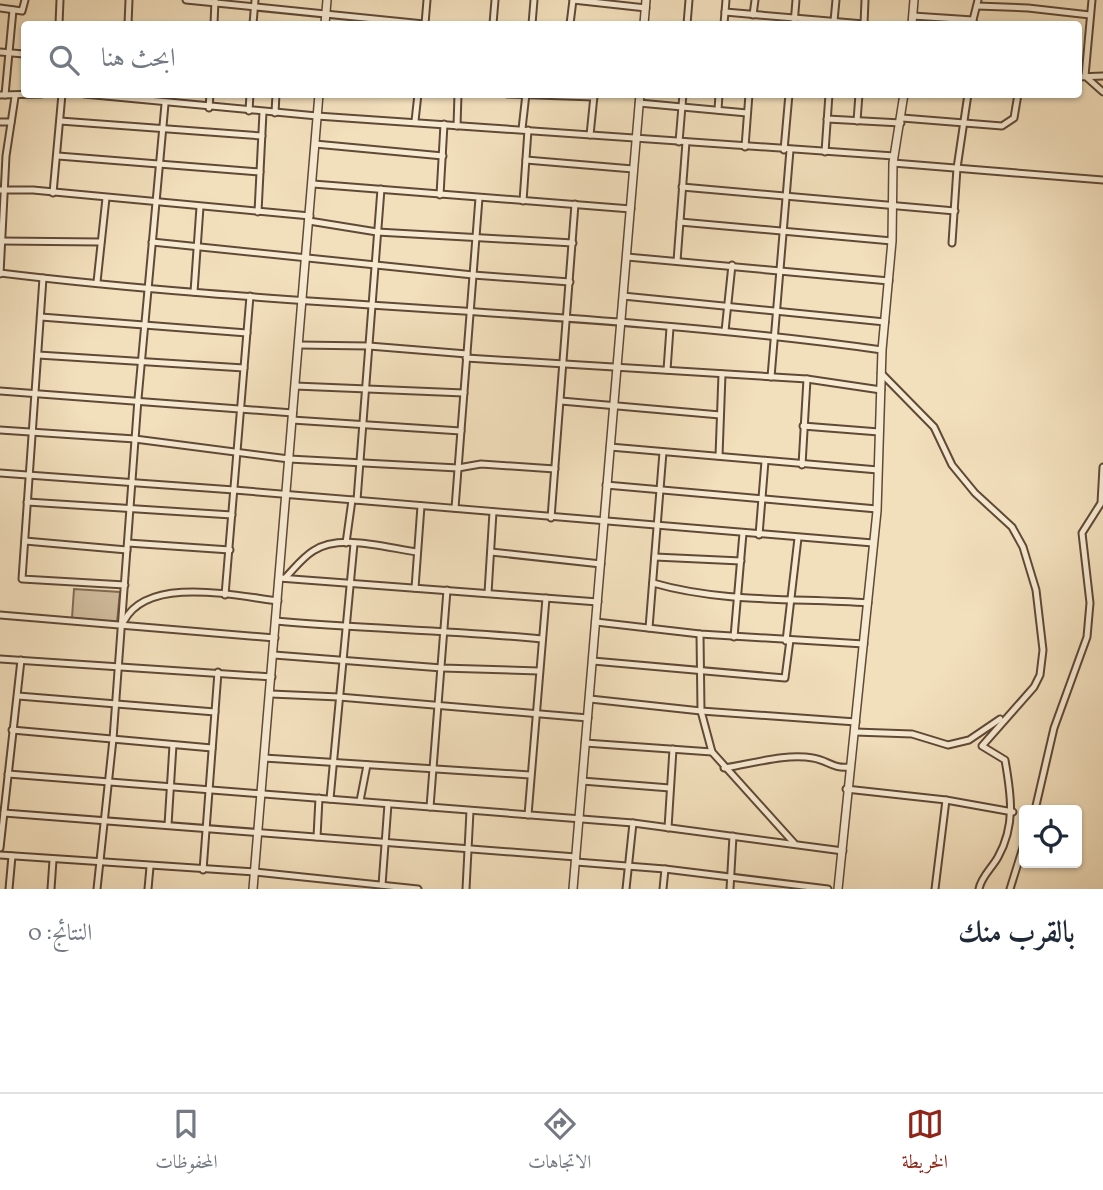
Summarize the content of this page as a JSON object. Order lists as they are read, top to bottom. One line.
{"page":{"search":"ابحث هنا","heading":["بالقرب منك","النتائج: 0"],"nav":["الخريطة","الاتجاهات","المحفوظات"]}}
